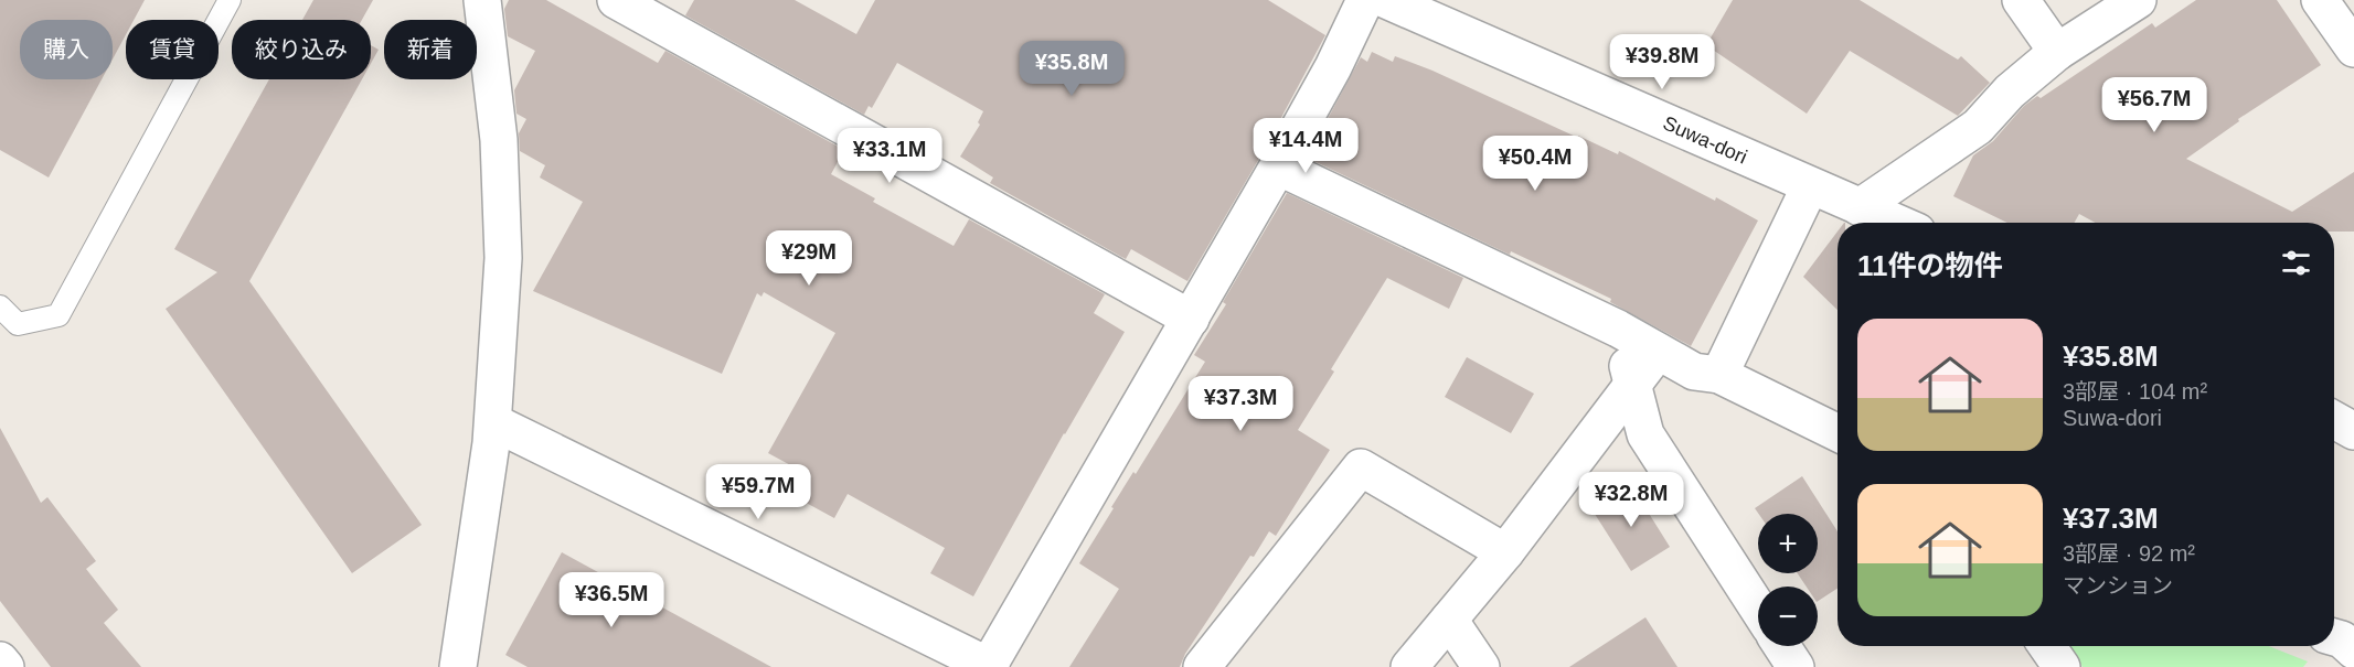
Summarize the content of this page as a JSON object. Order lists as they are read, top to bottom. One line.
{"streets":{"street":["Suwa-dori"]},"page":{"chip":["購入","賃貸","絞り込み","新着"],"price":["¥39.8M","¥35.8M","¥56.7M","¥14.4M","¥33.1M","¥50.4M","¥29M","¥37.3M","¥59.7M","¥32.8M","¥36.5M"],"heading":"11件の物件","list":[{"name":"¥35.8M","note":"3部屋 · 104 m² · Suwa-dori"},{"name":"¥37.3M","note":"3部屋 · 92 m² · マンション"}],"map_buttons":["+","−"]}}
